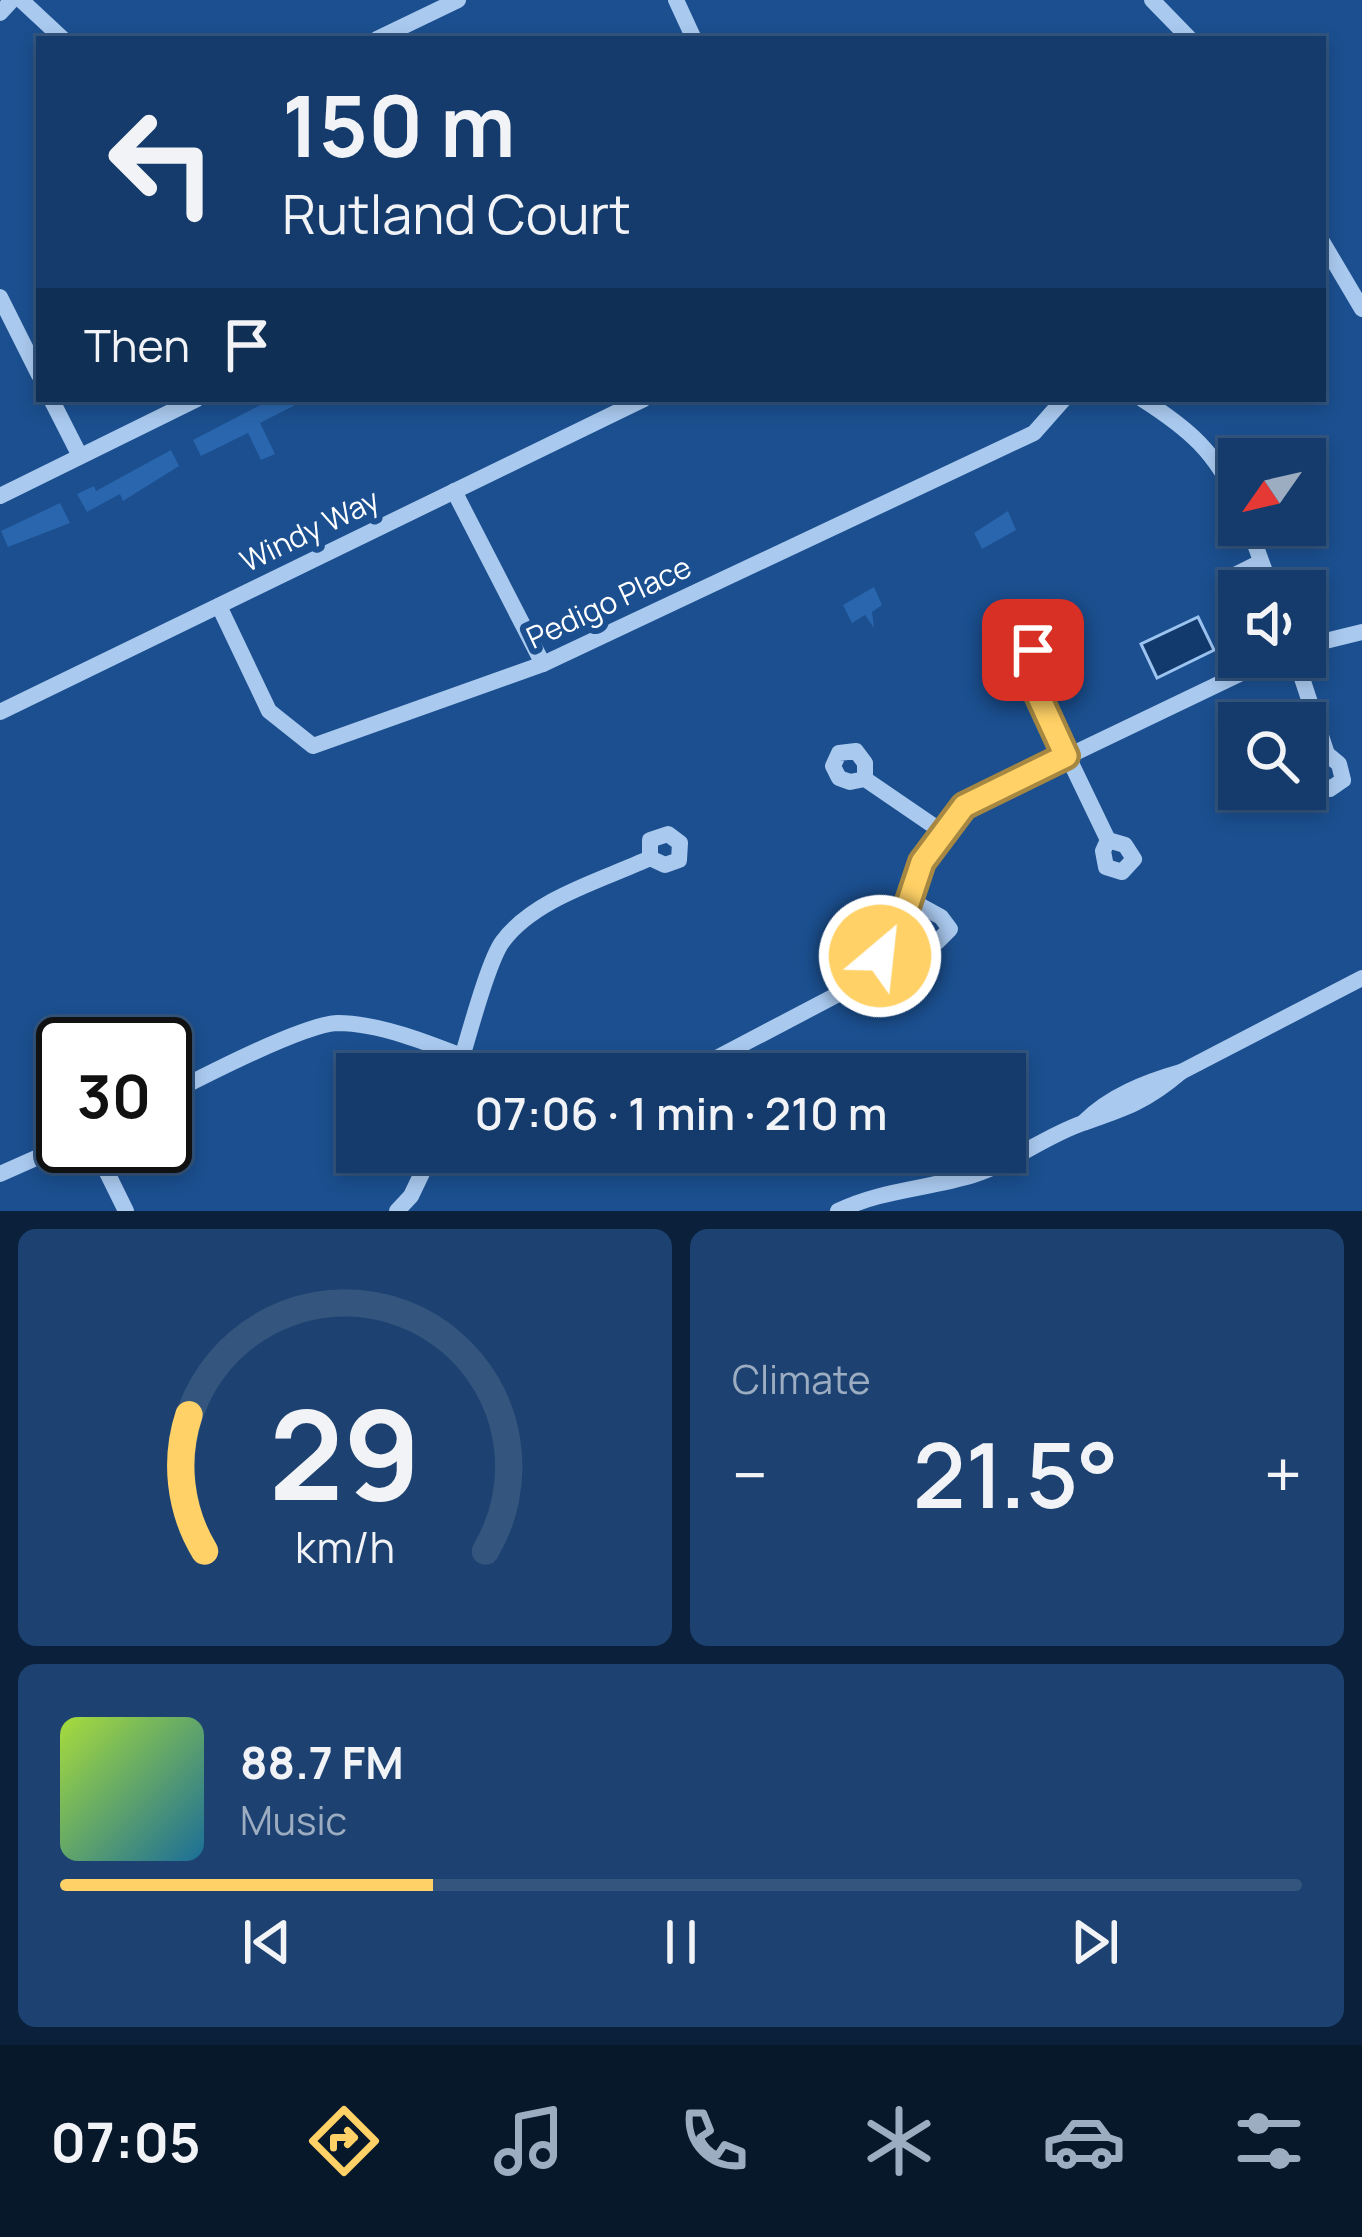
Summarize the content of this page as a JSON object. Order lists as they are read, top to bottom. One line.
{"streets":{"street":["Windy Way","Pedigo Place"]},"crossings":[["Windy Way","Pedigo Place"]],"north":"bottom left","page":{"turn":["150 m","Rutland Court"],"then":"Then","limit":"30","trip":"07:06 · 1 min · 210 m","tile":"Climate","heat":["−","21.5°","+"],"song":["88.7 FM","Music"],"tabs":"07:05","gauge":["29","km/h"]}}
